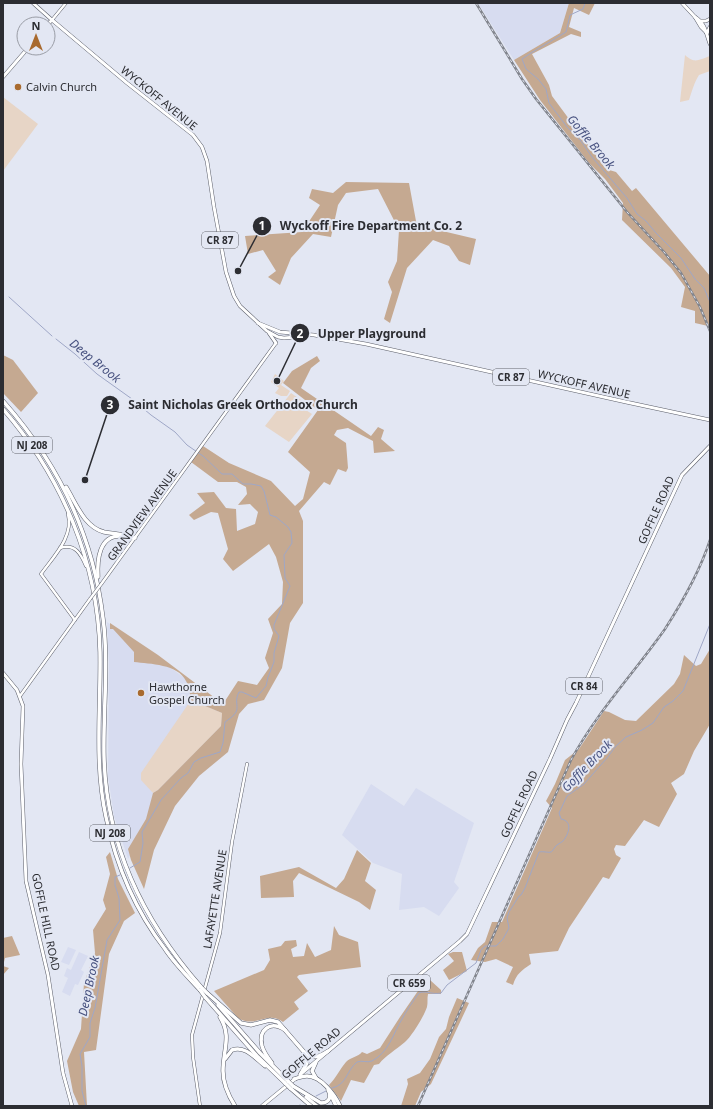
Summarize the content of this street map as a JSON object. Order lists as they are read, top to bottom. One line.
{"streets":{"highway":["NJ 208"],"main road":["WYCKOFF AVENUE","CR 87","GOFFLE ROAD","CR 84","GOFFLE HILL ROAD","CR 659"],"street":["GRANDVIEW AVENUE","LAFAYETTE AVENUE"]},"crossings":[["GRANDVIEW AVENUE","GOFFLE HILL ROAD"]],"water":["Goffle Brook","Deep Brook"],"places":["Calvin Church","Wyckoff Fire Department Co. 2","Upper Playground","Saint Nicholas Greek Orthodox Church","Hawthorne Gospel Church"],"north":"top"}
